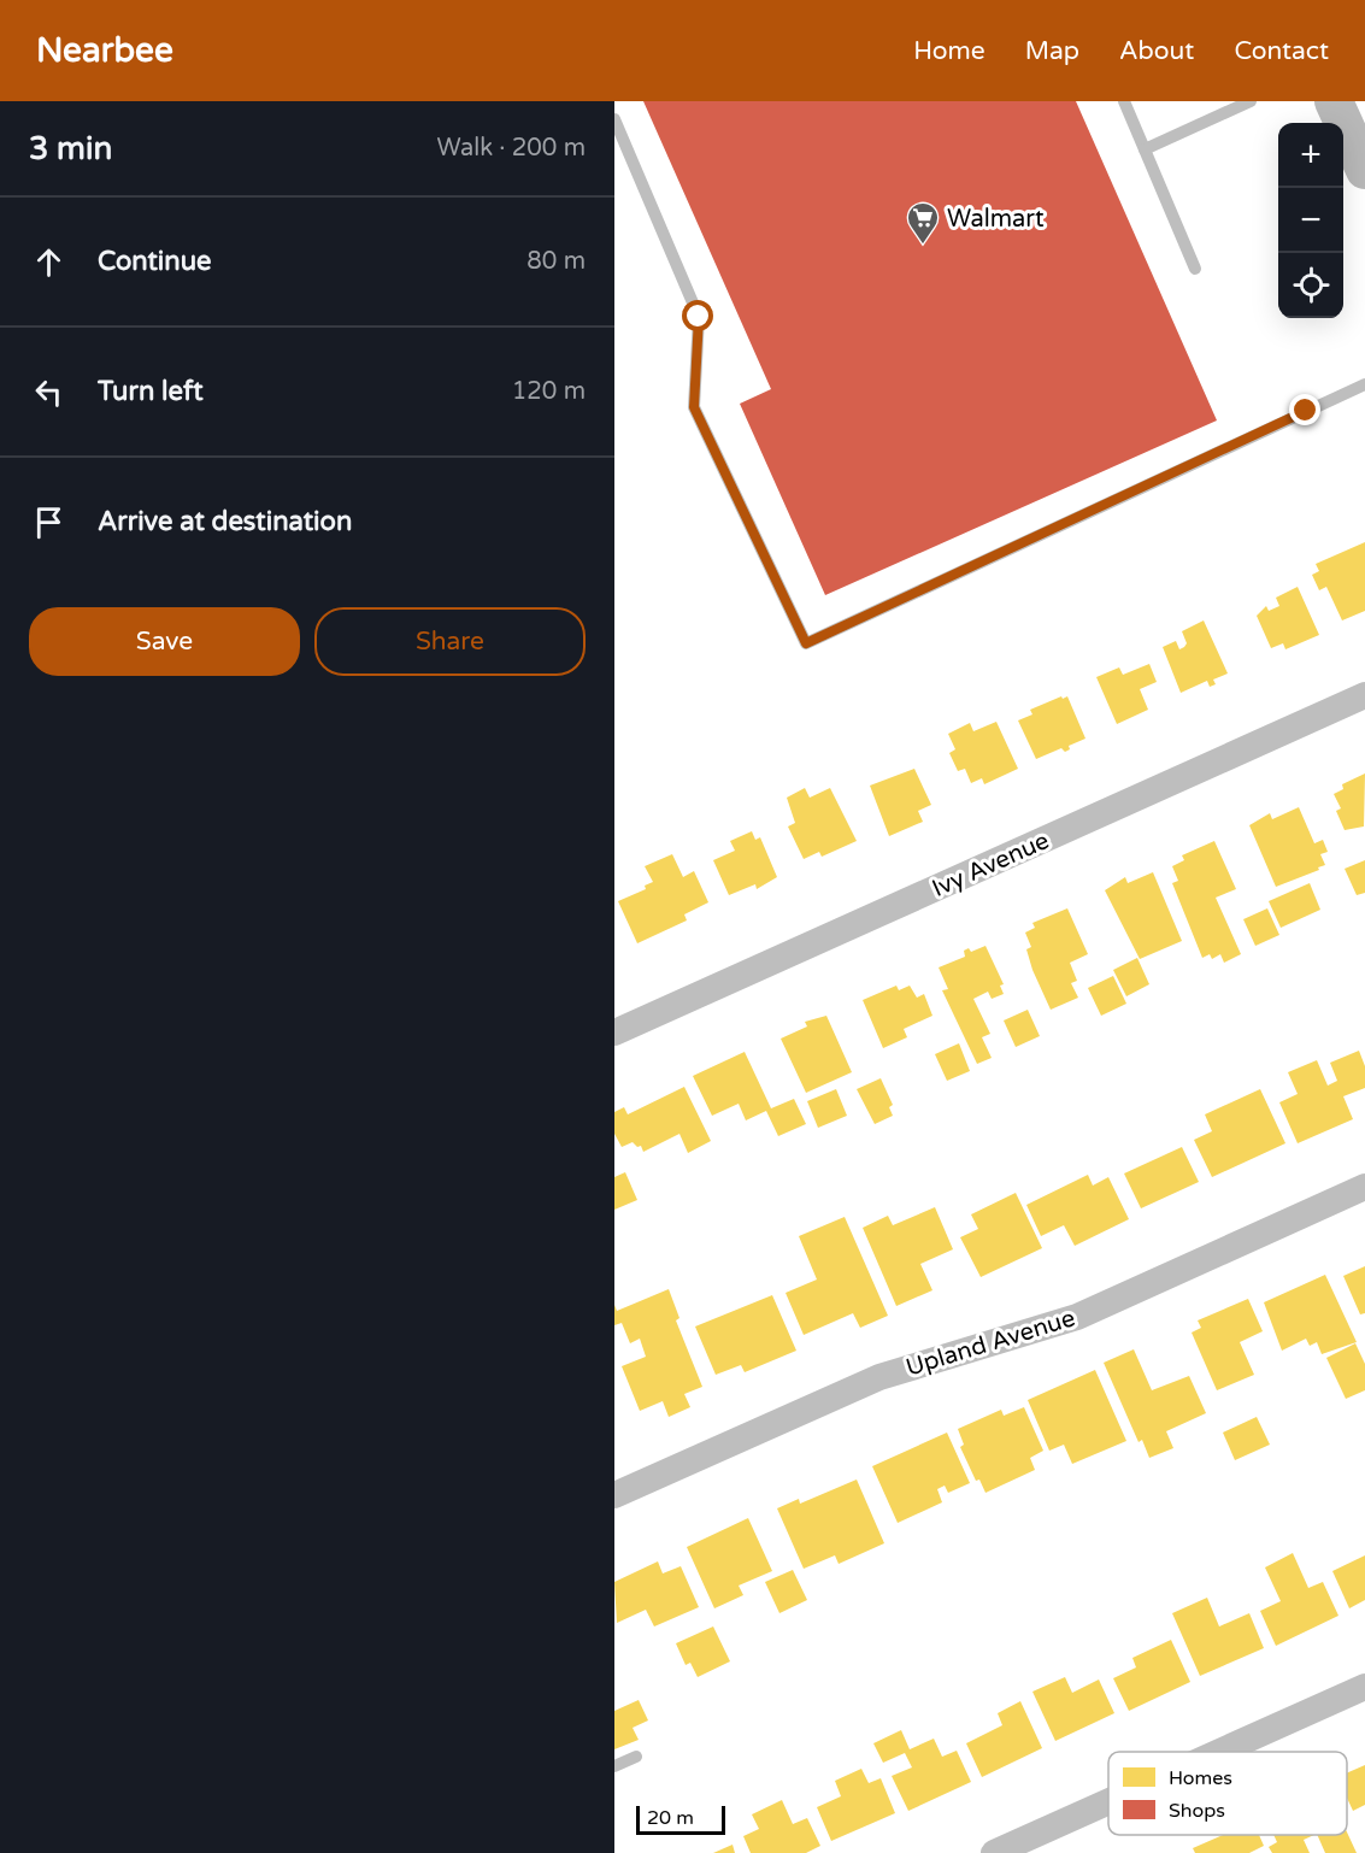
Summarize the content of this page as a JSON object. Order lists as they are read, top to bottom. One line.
{"streets":{"street":["Ivy Avenue","Upland Avenue"]},"places":{"supermarket":["Walmart"]},"legend":["Homes","Shops"],"scale_bar":"20 m","page":{"header":"Nearbee","nav":["Home","Map","About","Contact"],"heading":["3 min","Walk · 200 m"],"map_buttons":["+","−"],"list":[["Continue","80 m"],["Turn left","120 m"],"Arrive at destination"],"buttons":["Save","Share"],"scale":"20 m"}}
